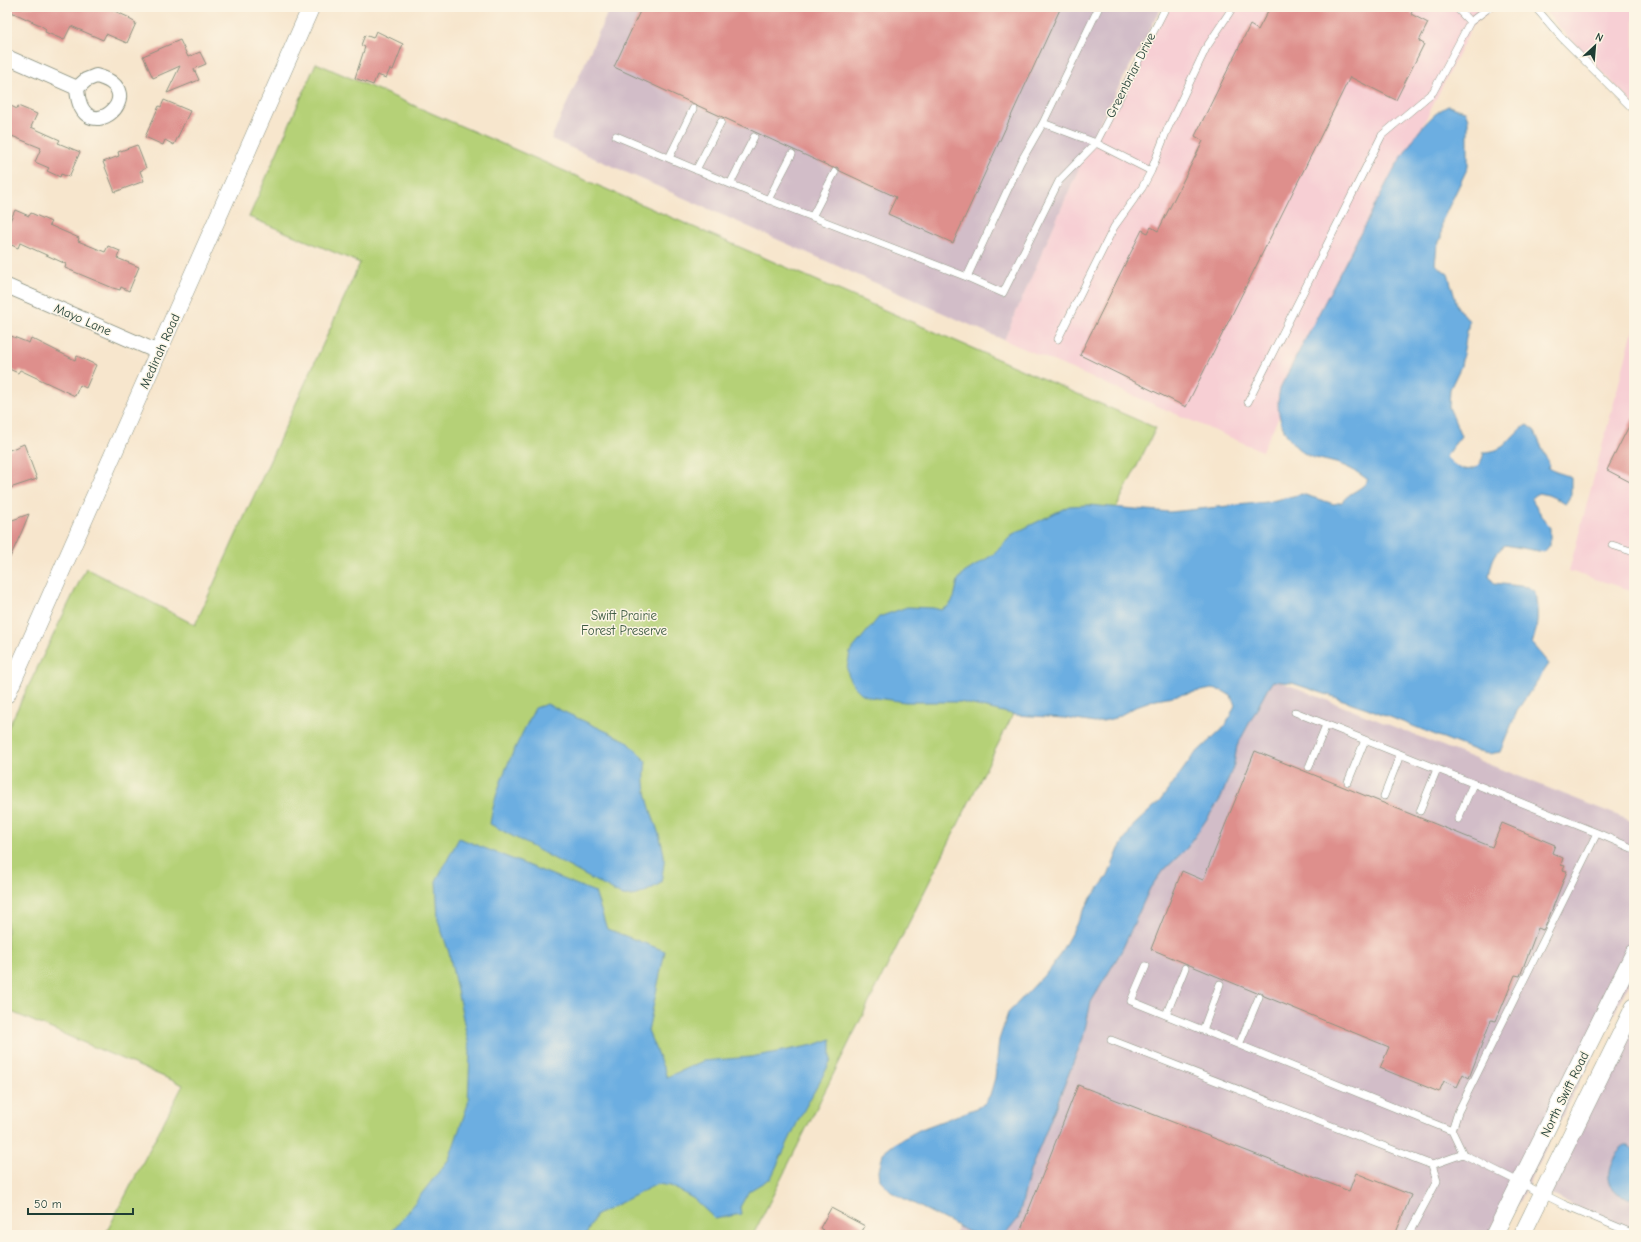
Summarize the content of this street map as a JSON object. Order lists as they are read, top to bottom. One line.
{"streets":{"street":["Mayo Lane","Medinah Road","North Swift Road"],"lane":["Greenbriar Drive"]},"crossings":[["Mayo Lane","Medinah Road"]],"parks":["Swift Prairie Forest Preserve"],"scale_bar":"50 m","north":"top right"}
